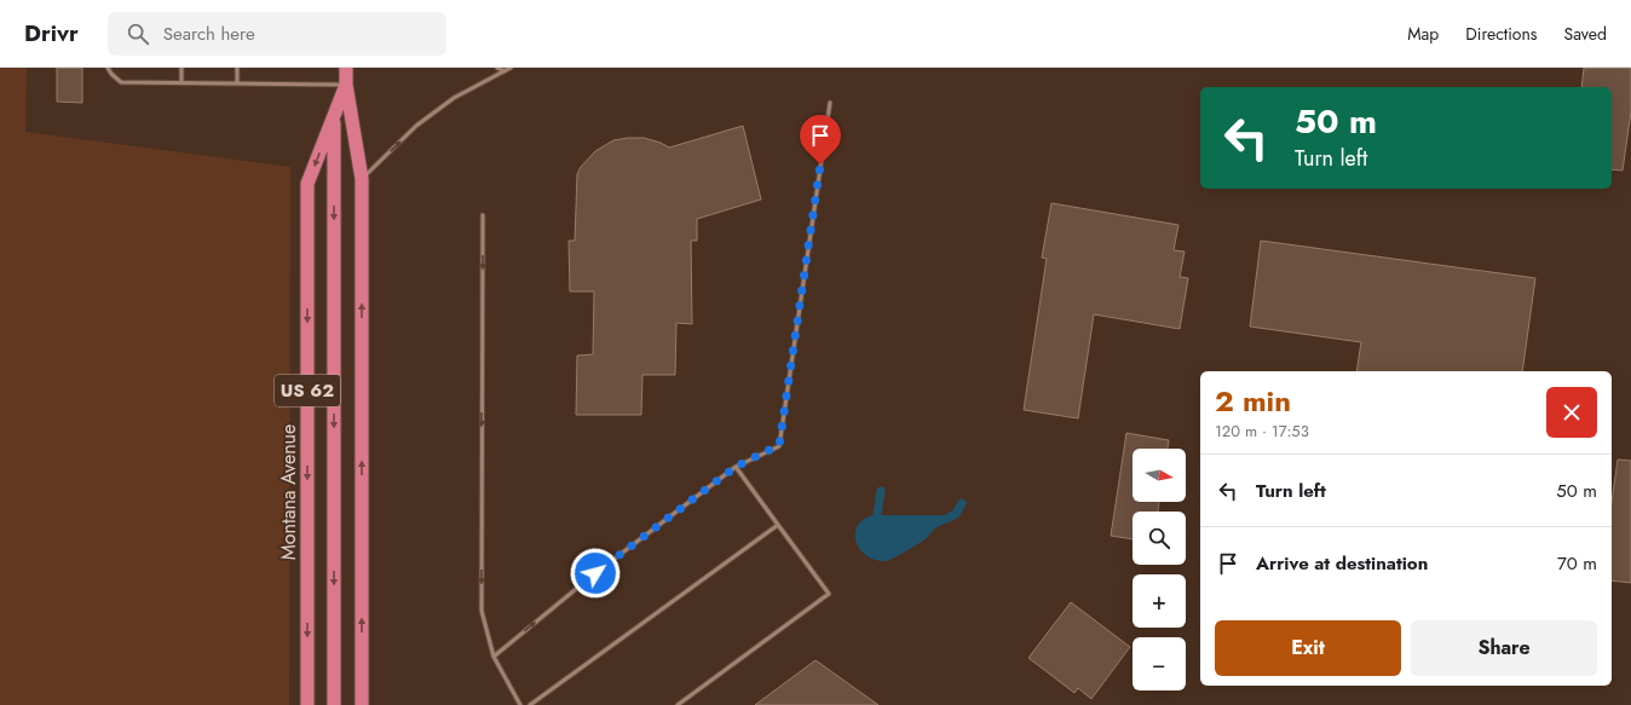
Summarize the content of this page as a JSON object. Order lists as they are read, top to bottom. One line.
{"streets":{"highway":["US 62","Montana Avenue"]},"north":"right","page":{"header":"Drivr","search":"Search here","nav":["Map","Directions","Saved"],"turn":["50 m","Turn left"],"heading":["2 min","120 m · 17:53"],"map_buttons":["+","−"],"list":[{"name":"Turn left","value":"50 m"},{"name":"Arrive at destination","value":"70 m"}],"buttons":["Exit","Share"]}}
